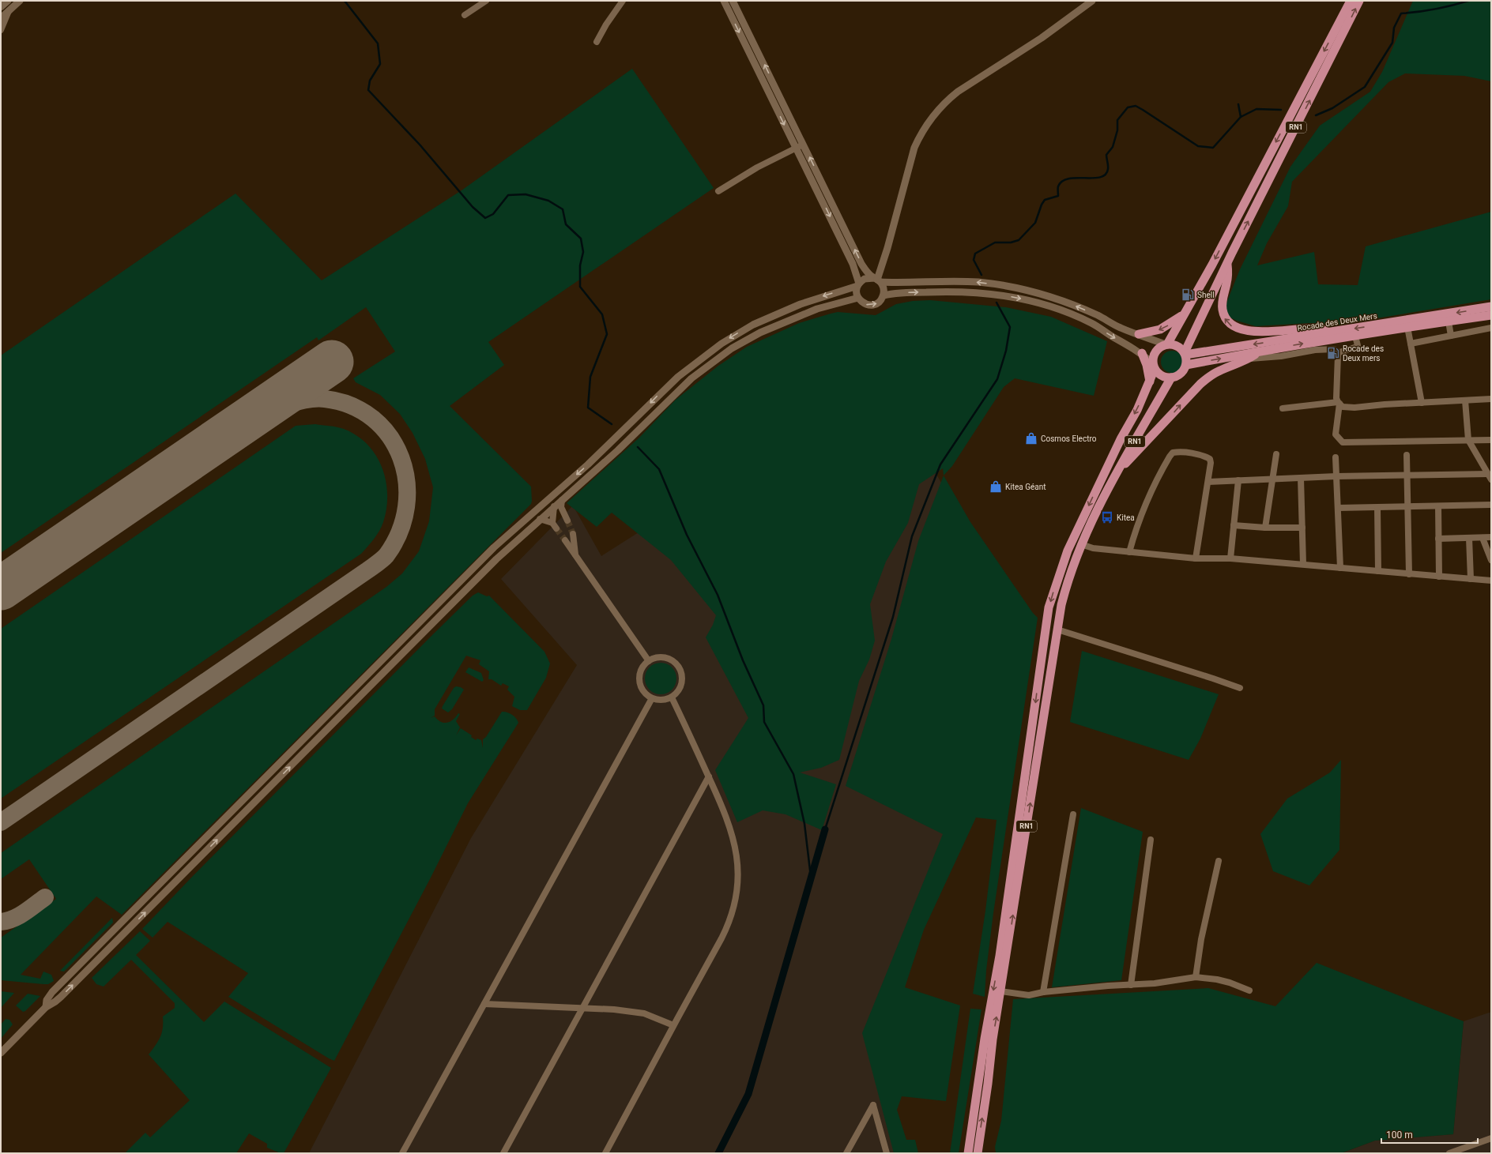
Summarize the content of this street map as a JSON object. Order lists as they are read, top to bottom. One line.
{"streets":{"highway":["RN1","Rocade des Deux Mers"]},"crossings":[["RN1","Rocade des Deux Mers"]],"places":{"fuel station":["Shell","Rocade des Deux mers"],"shop":["Cosmos Electro","Kitea Géant"],"bus stop":["Kitea"]},"scale_bar":"100 m"}
